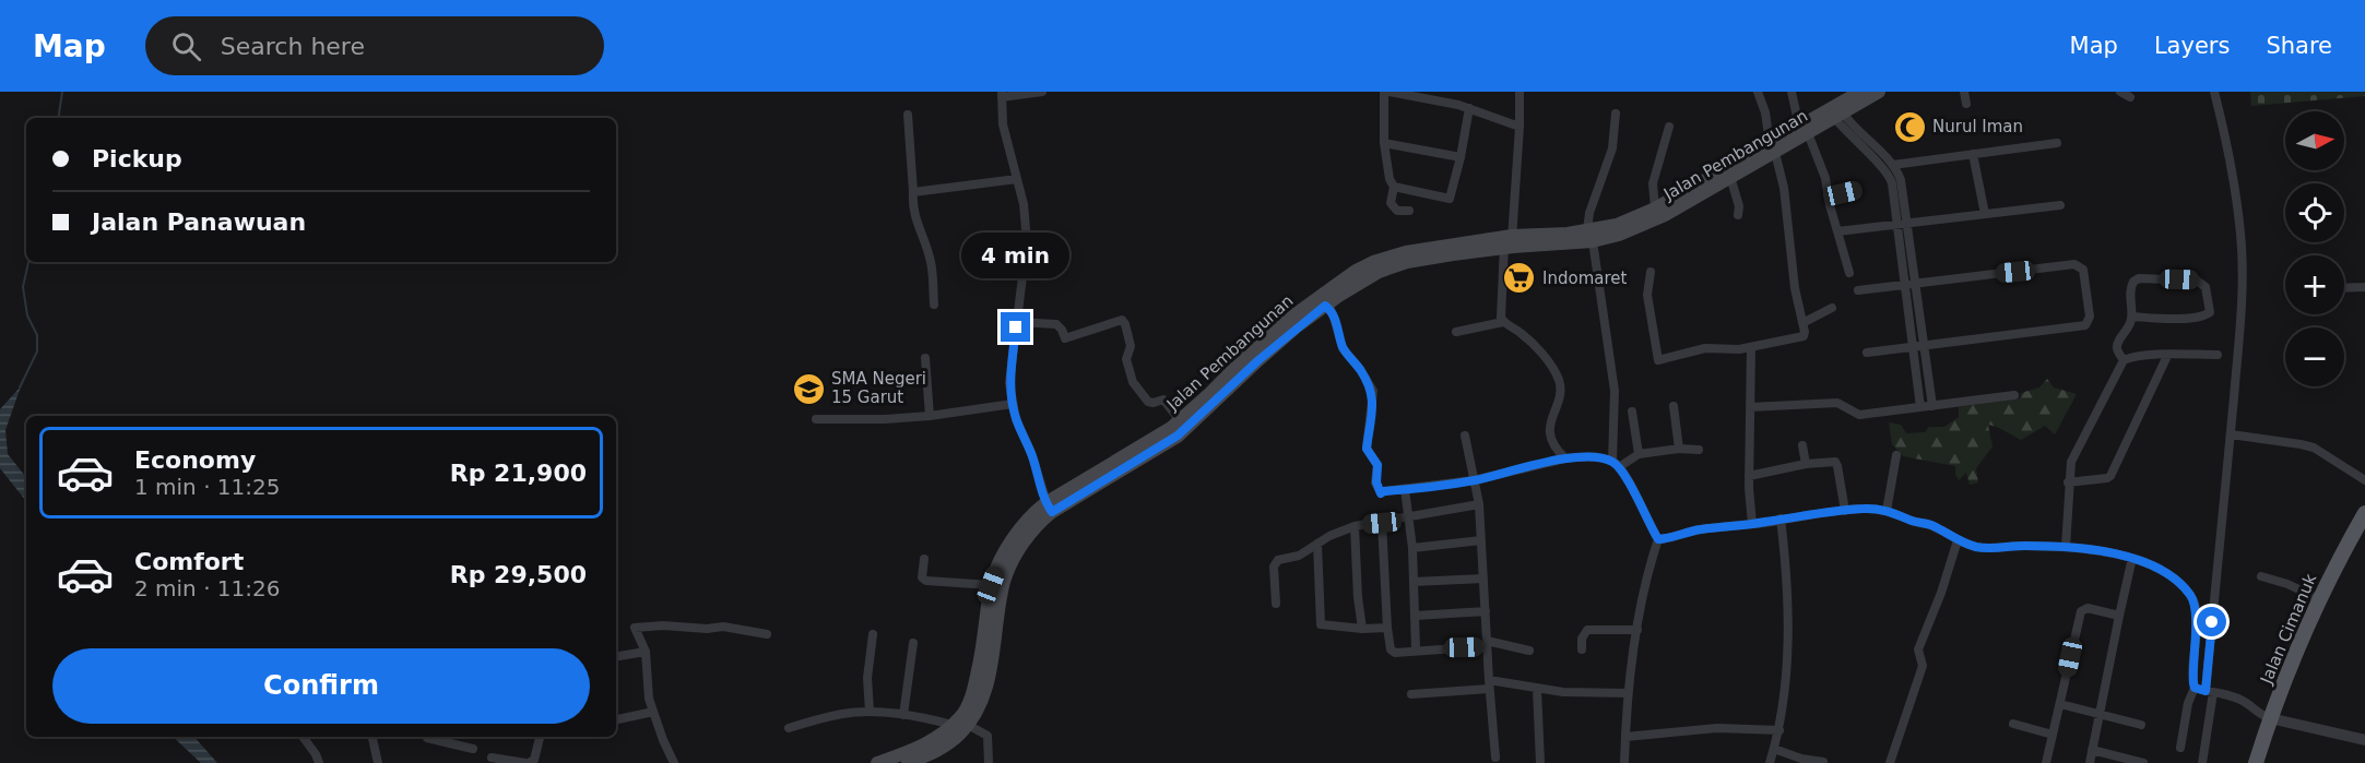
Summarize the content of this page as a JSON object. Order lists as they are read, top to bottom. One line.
{"streets":{"main road":["Jalan Pembangunan","Jalan Cimanuk"]},"places":{"mosque":["Nurul Iman"],"supermarket":["Indomaret"],"school or university":["SMA Negeri 15 Garut"]},"north":"right","page":{"header":"Map","search":"Search here","nav":["Map","Layers","Share"],"map_buttons":["+","−"],"banner":["Pickup","Jalan Panawuan"],"bubble":"4 min","list":[{"name":"Economy","note":"1 min · 11:25","value":"Rp 21,900"},{"name":"Comfort","note":"2 min · 11:26","value":"Rp 29,500"}],"buttons":"Confirm"}}
